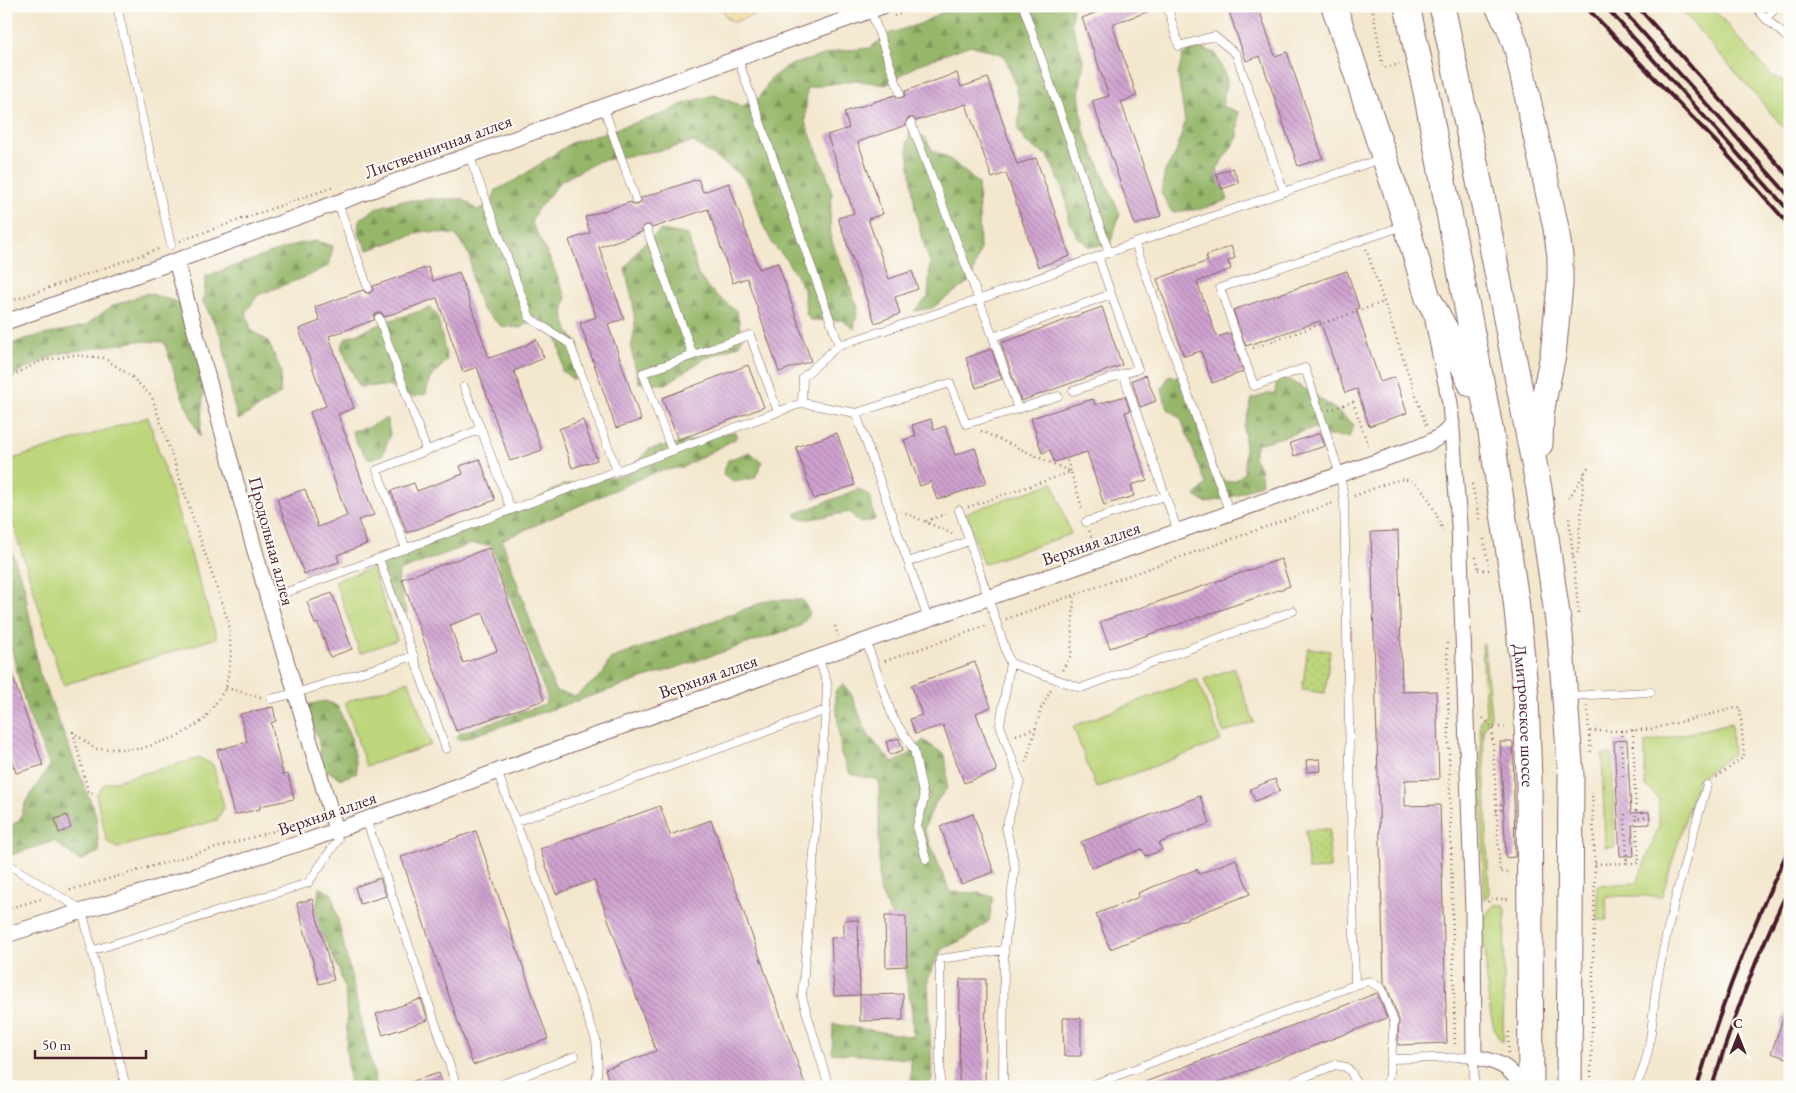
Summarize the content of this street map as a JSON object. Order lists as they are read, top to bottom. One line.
{"streets":{"main road":["Дмитровское шоссе"],"street":["Лиственничная аллея","Продольная аллея","Верхняя аллея"]},"crossings":[["Лиственничная аллея","Продольная аллея"],["Продольная аллея","Верхняя аллея"]],"scale_bar":"50 m","north":"top"}
